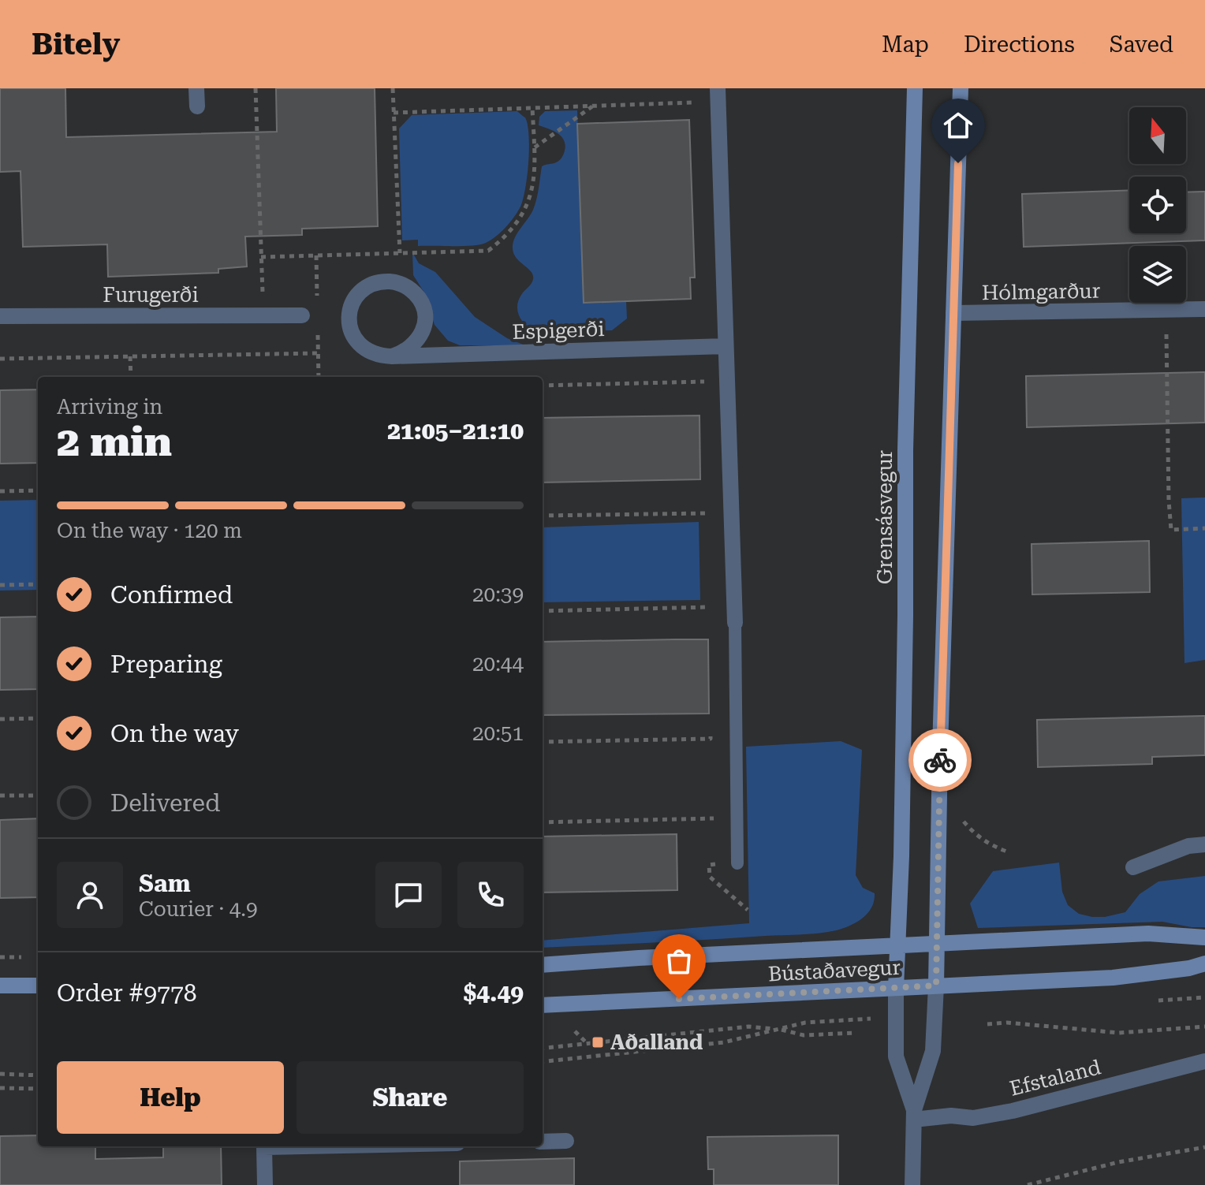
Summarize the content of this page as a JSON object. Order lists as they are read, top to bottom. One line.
{"streets":{"main road":["Grensásvegur","Bústaðavegur"],"street":["Hólmgarður","Furugerði","Espigerði","Efstaland"]},"crossings":[["Grensásvegur","Bústaðavegur"]],"places":{"transit":["Aðalland"]},"north":"top","page":{"header":"Bitely","nav":["Map","Directions","Saved"],"heading":["2 min","Arriving in","21:05–21:10"],"panel":["Sam","Courier · 4.9","Order #9778","$4.49"],"bar":"On the way · 120 m","list":[["Confirmed","20:39"],["Preparing","20:44"],["On the way","20:51"],"Delivered"],"buttons":["Help","Share"]}}
